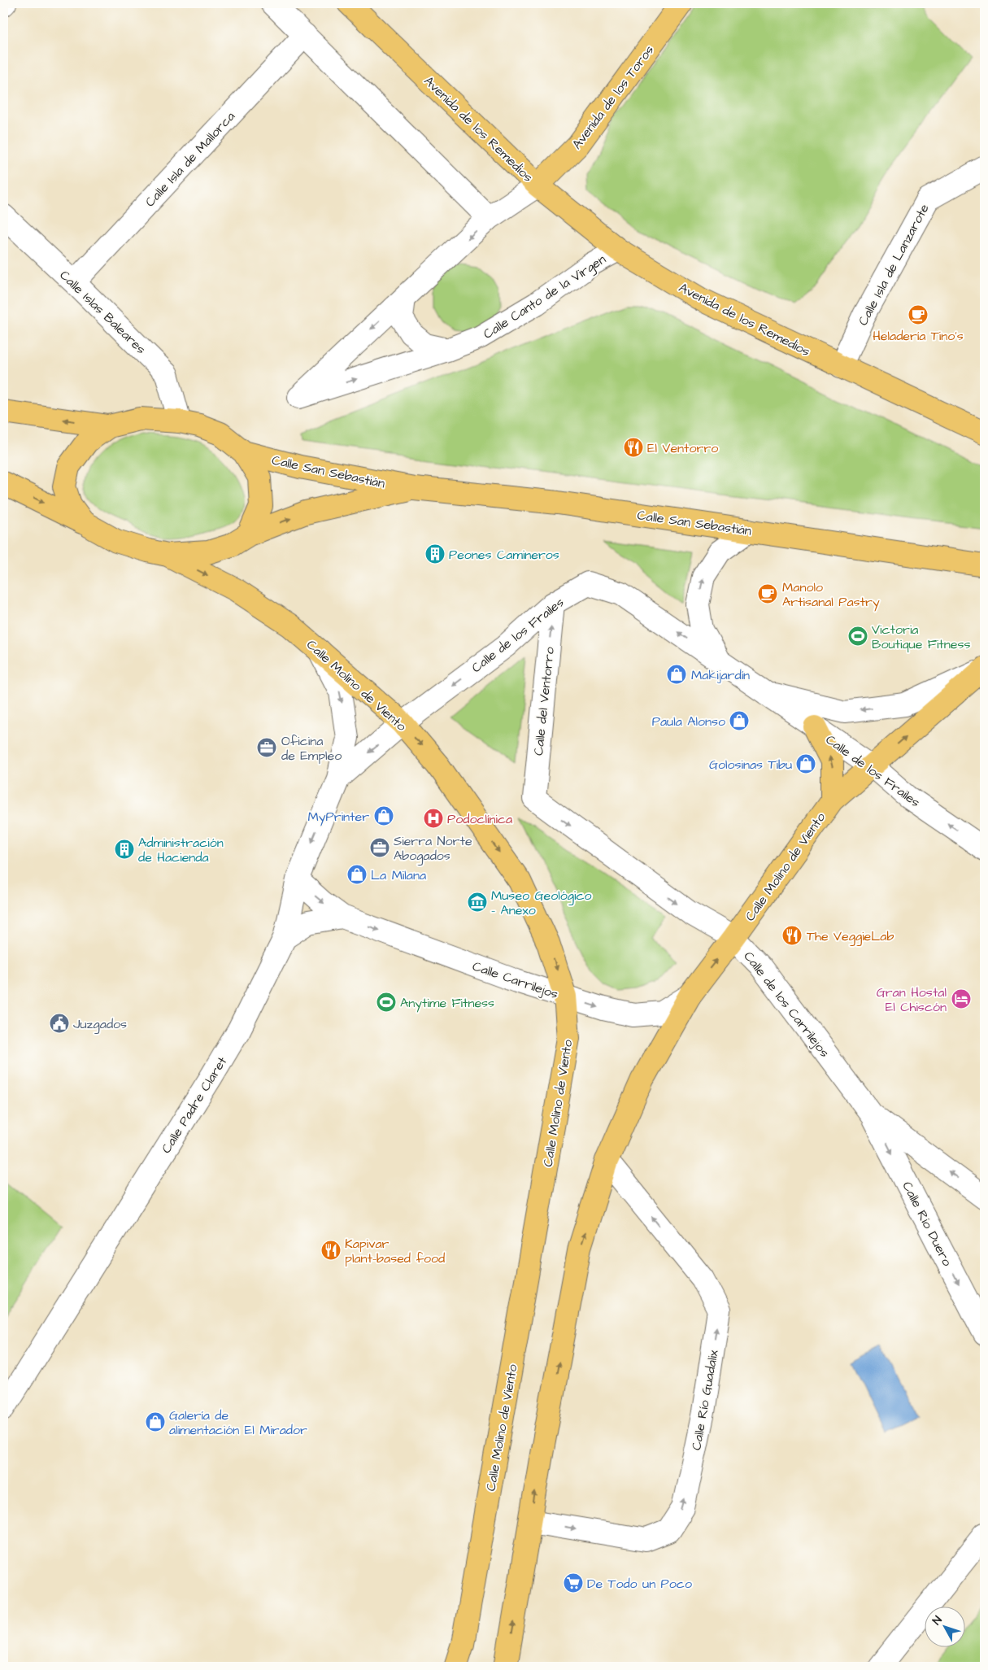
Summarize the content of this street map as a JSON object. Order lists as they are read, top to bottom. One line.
{"streets":{"main road":["Avenida de los Toros","Avenida de los Remedios","Calle San Sebastián","Calle Molino de Viento"],"street":["Calle Isla de Mallorca","Calle Isla de Lanzarote","Calle Canto de la Virgen","Calle Islas Baleares","Calle de los Frailes","Calle del Ventorro","Calle Carrilejos","Calle de los Carrilejos","Calle Padre Claret","Calle Río Duero","Calle Río Guadalix"]},"crossings":[["Avenida de los Toros","Avenida de los Remedios"],["Avenida de los Toros","Calle Canto de la Virgen"],["Avenida de los Remedios","Calle Isla de Lanzarote"],["Avenida de los Remedios","Calle Canto de la Virgen"],["Calle Isla de Mallorca","Calle Islas Baleares"],["Calle San Sebastián","Calle de los Frailes"],["Calle San Sebastián","Calle Molino de Viento"],["Calle de los Frailes","Calle Molino de Viento"],["Calle de los Frailes","Calle del Ventorro"],["Calle de los Frailes","Calle Padre Claret"],["Calle Molino de Viento","Calle Carrilejos"],["Calle Molino de Viento","Calle de los Carrilejos"],["Calle Molino de Viento","Calle Padre Claret"],["Calle Molino de Viento","Calle Río Guadalix"],["Calle del Ventorro","Calle de los Carrilejos"],["Calle Carrilejos","Calle Padre Claret"],["Calle de los Carrilejos","Calle Río Duero"]],"one_way":["Calle del Ventorro","Calle Carrilejos","Calle Río Duero"],"places":{"cafe":["Heladería Tino's","Manolo Artisanal Pastry"],"restaurant":["El Ventorro","The VeggieLab","Kapivar plant-based food"],"building":["Peones Camineros","Administración de Hacienda"],"sports":["Victoria Boutique Fitness","Anytime Fitness"],"shop":["Makijardín","Paula Alonso","Golosinas Tibu","MyPrinter","La Milana","Galería de alimentación El Mirador"],"office":["Oficina de Empleo","Sierra Norte Abogados"],"hospital":["Podoclínica"],"museum":["Museo Geológico - Anexo"],"hotel":["Gran Hostal El Chiscón"],"public building":["Juzgados"],"supermarket":["De Todo un Poco"]},"north":"top left"}
